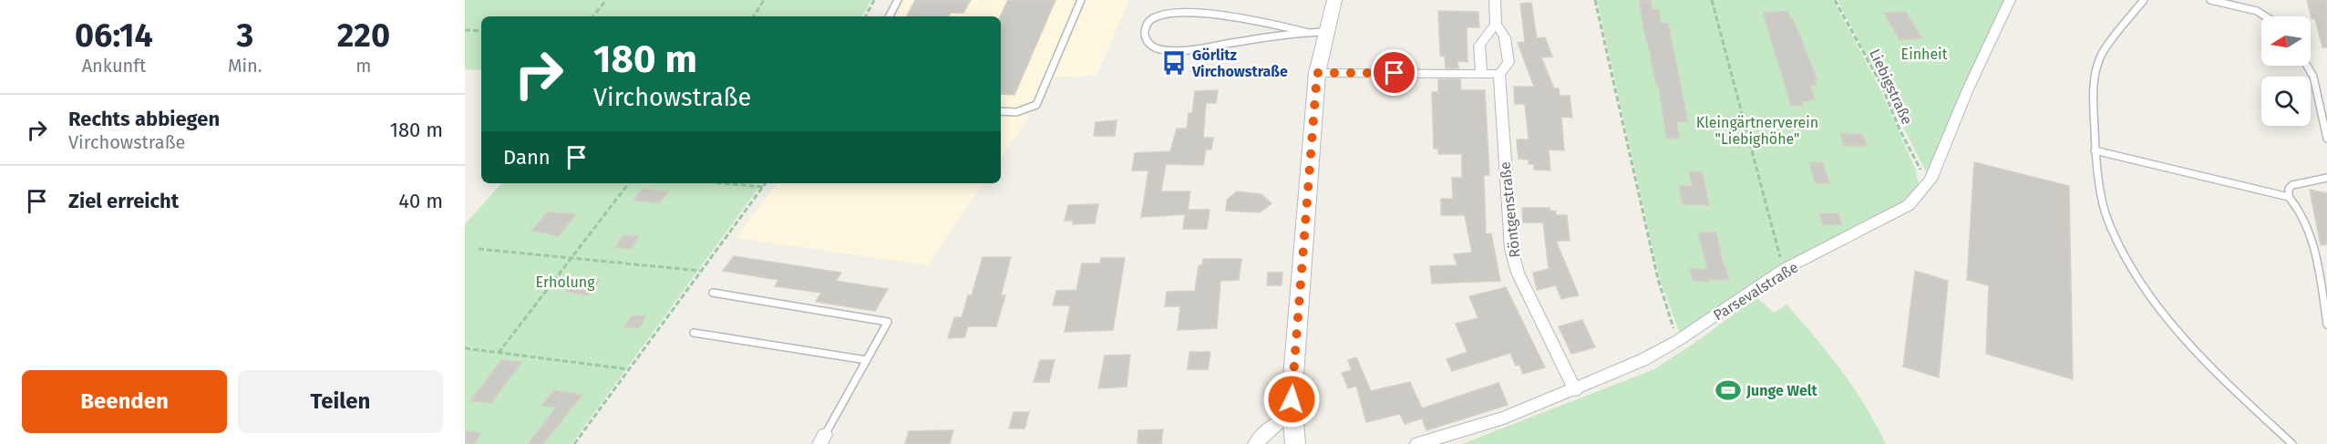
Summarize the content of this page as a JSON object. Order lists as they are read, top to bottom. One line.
{"streets":{"street":["Röntgenstraße","Parsevalstraße"],"path":["Liebigstraße"]},"crossings":[["Liebigstraße","Parsevalstraße"],["Röntgenstraße","Parsevalstraße"]],"parks":["Einheit","Kleingärtnerverein \"Liebighöhe\"","Erholung"],"places":{"bus stop":["Görlitz Virchowstraße"],"sports":["Junge Welt"]},"north":"left","page":{"eta":["06:14","Ankunft","3","Min.","220","m"],"turn":["180 m","Virchowstraße"],"list":[{"name":"Rechts abbiegen","note":"Virchowstraße","value":"180 m"},{"name":"Ziel erreicht","value":"40 m"}],"then":"Dann","buttons":["Beenden","Teilen"]}}
